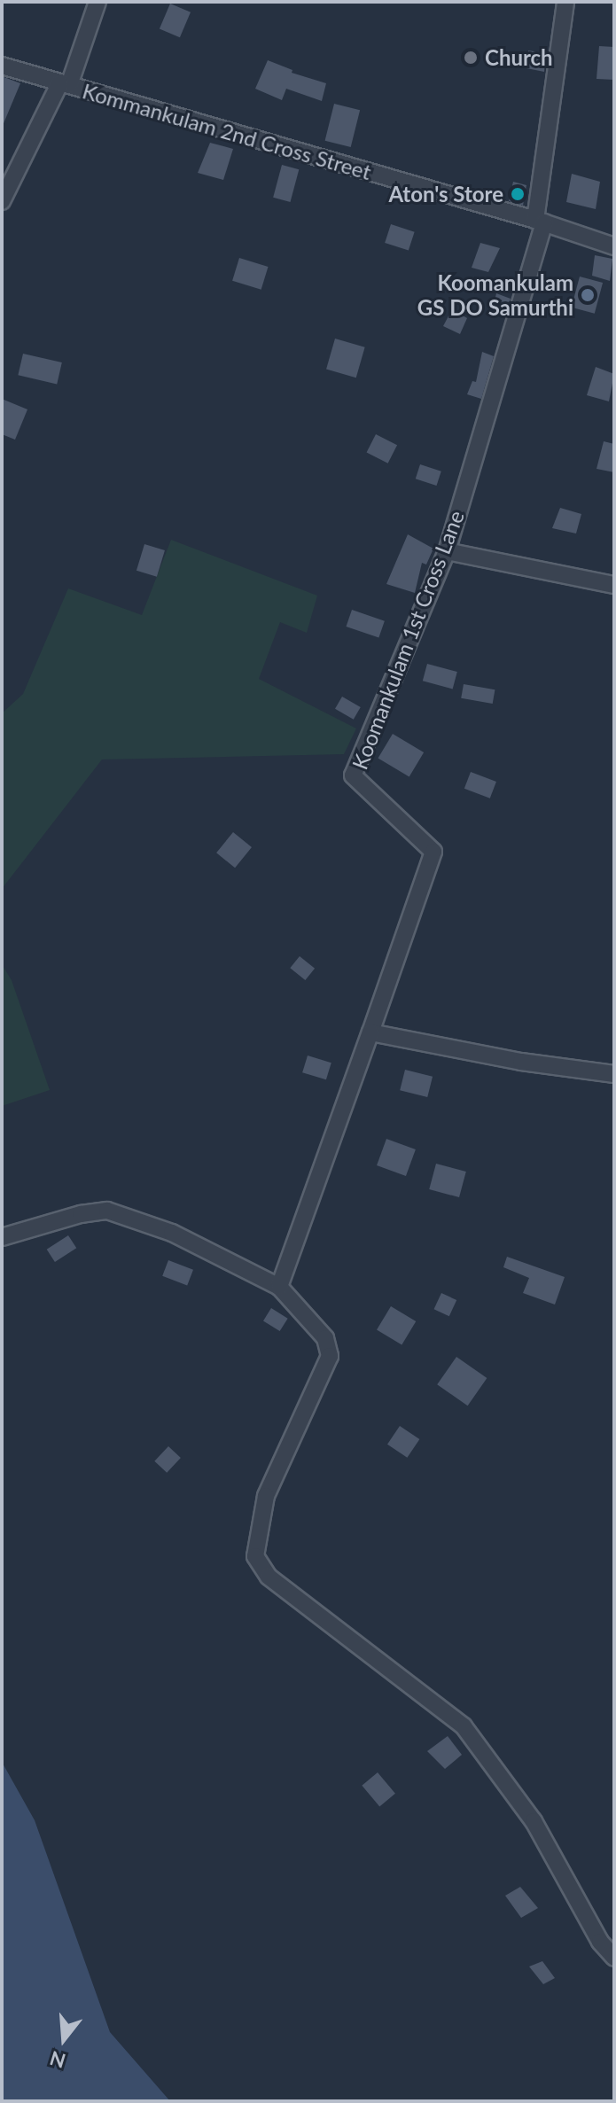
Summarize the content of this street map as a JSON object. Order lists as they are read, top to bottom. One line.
{"streets":{"street":["Kommankulam 2nd Cross Street","Koomankulam 1st Cross Lane"]},"crossings":[["Kommankulam 2nd Cross Street","Koomankulam 1st Cross Lane"]],"places":["Church","Aton's Store","Koomankulam GS DO Samurthi"],"north":"bottom"}
